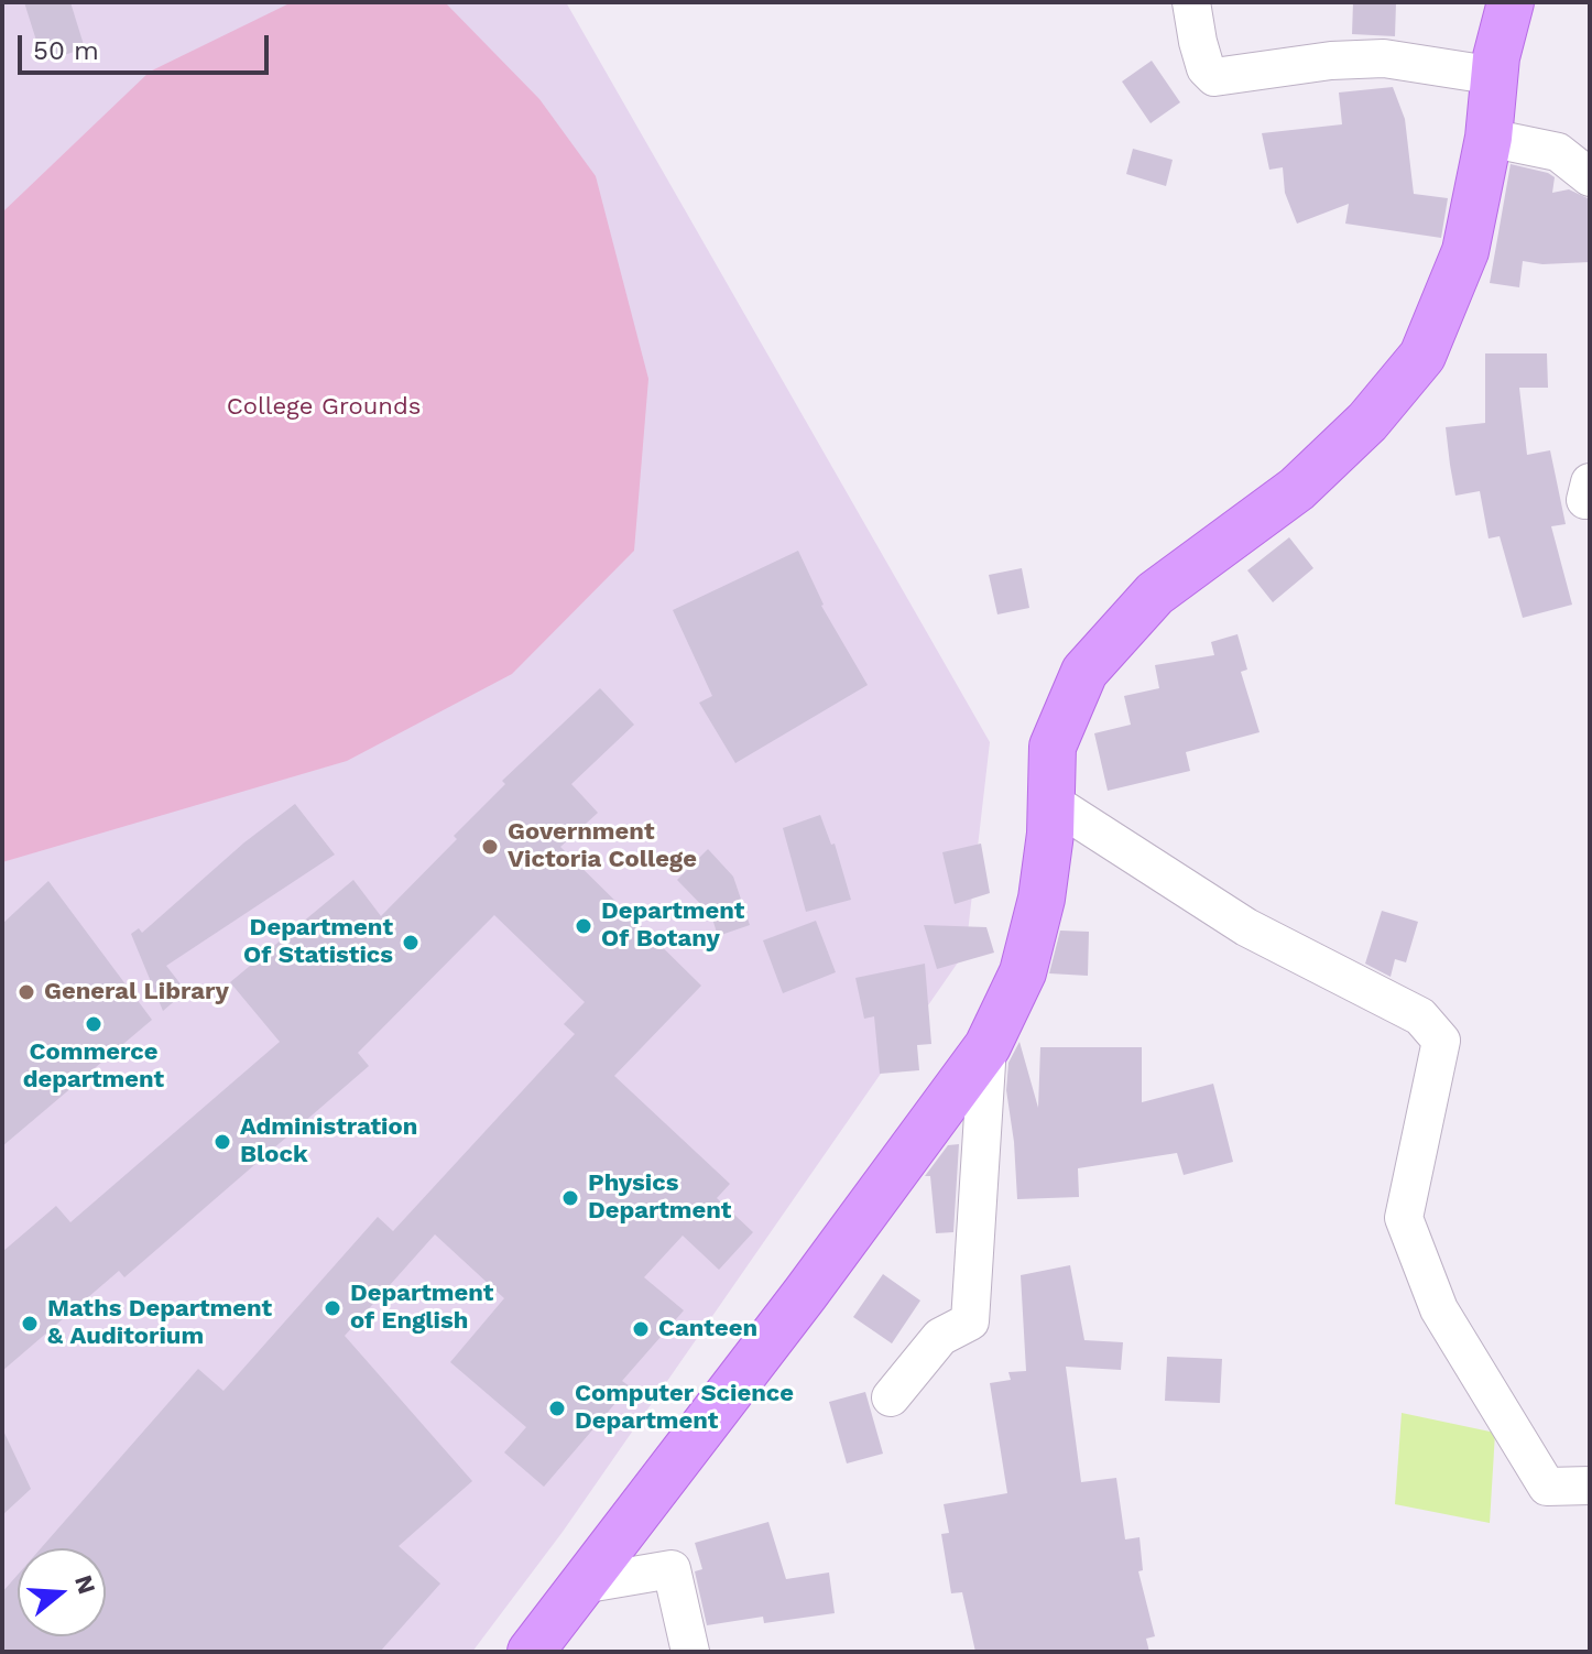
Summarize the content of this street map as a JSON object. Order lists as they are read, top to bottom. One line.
{"parks":["College Grounds"],"places":["Government Victoria College","Department Of Botany","Department Of Statistics","General Library","Commerce department","Administration Block","Physics Department","Department of English","Maths Department & Auditorium","Canteen","Computer Science Department"],"scale_bar":"50 m","north":"right"}
